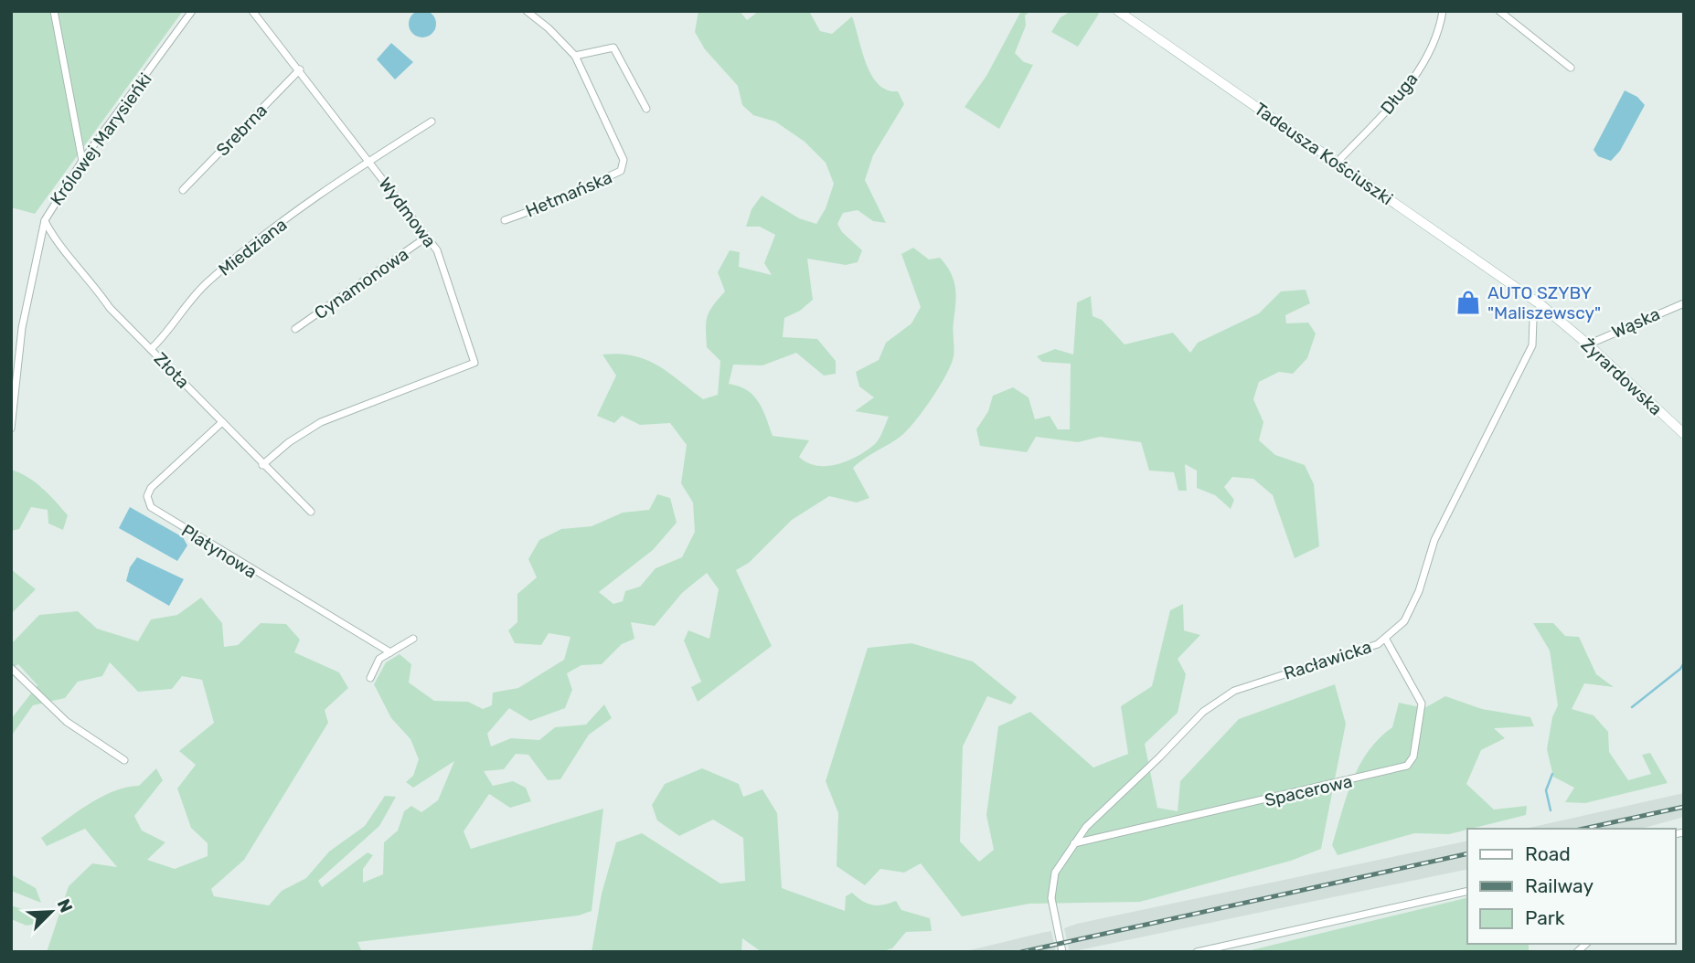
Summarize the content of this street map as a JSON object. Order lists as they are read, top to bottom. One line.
{"streets":{"main road":["Tadeusza Kościuszki","Żyrardowska"],"street":["Długa","Srebrna","Królowej Marysieńki","Hetmańska","Wydmowa","Miedziana","Cynamonowa","Wąska","Złota","Platynowa","Racławicka","Spacerowa"]},"crossings":[["Długa","Tadeusza Kościuszki"],["Srebrna","Wydmowa"],["Królowej Marysieńki","Złota"],["Tadeusza Kościuszki","Żyrardowska"],["Wydmowa","Miedziana"],["Wydmowa","Cynamonowa"],["Wydmowa","Złota"],["Miedziana","Złota"],["Wąska","Żyrardowska"],["Złota","Platynowa"],["Żyrardowska","Racławicka"],["Racławicka","Spacerowa"]],"places":{"shop":["AUTO SZYBY \"Maliszewscy\""]},"legend":["Road","Railway","Park"],"north":"top right"}
